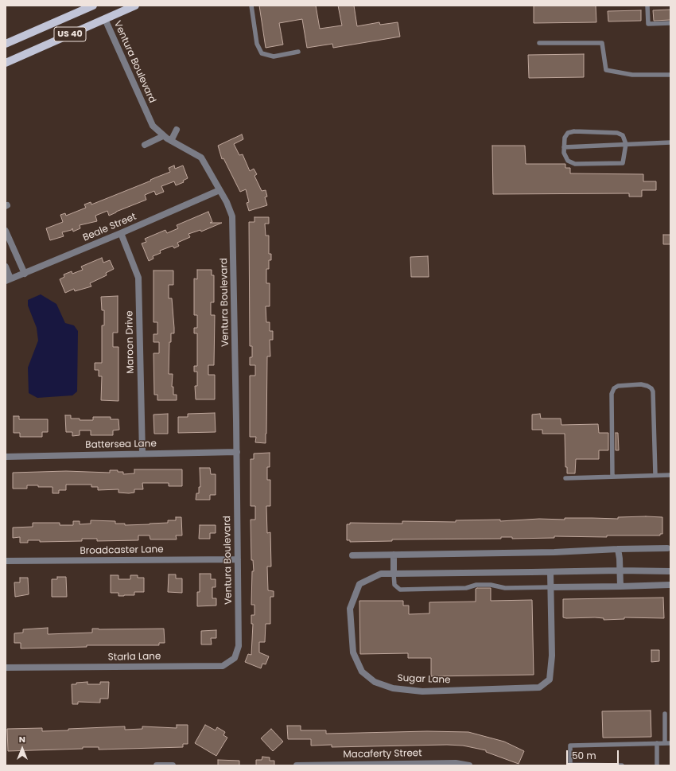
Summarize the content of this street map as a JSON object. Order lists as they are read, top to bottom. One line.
{"streets":{"main road":["US 40"],"street":["Ventura Boulevard","Beale Street","Maroon Drive","Battersea Lane","Broadcaster Lane","Starla Lane","Sugar Lane","Macaferty Street"]},"crossings":[["US 40","Ventura Boulevard"],["Ventura Boulevard","Beale Street"],["Ventura Boulevard","Battersea Lane"],["Ventura Boulevard","Broadcaster Lane"],["Ventura Boulevard","Starla Lane"],["Beale Street","Maroon Drive"],["Maroon Drive","Battersea Lane"]],"scale_bar":"50 m","north":"top"}
